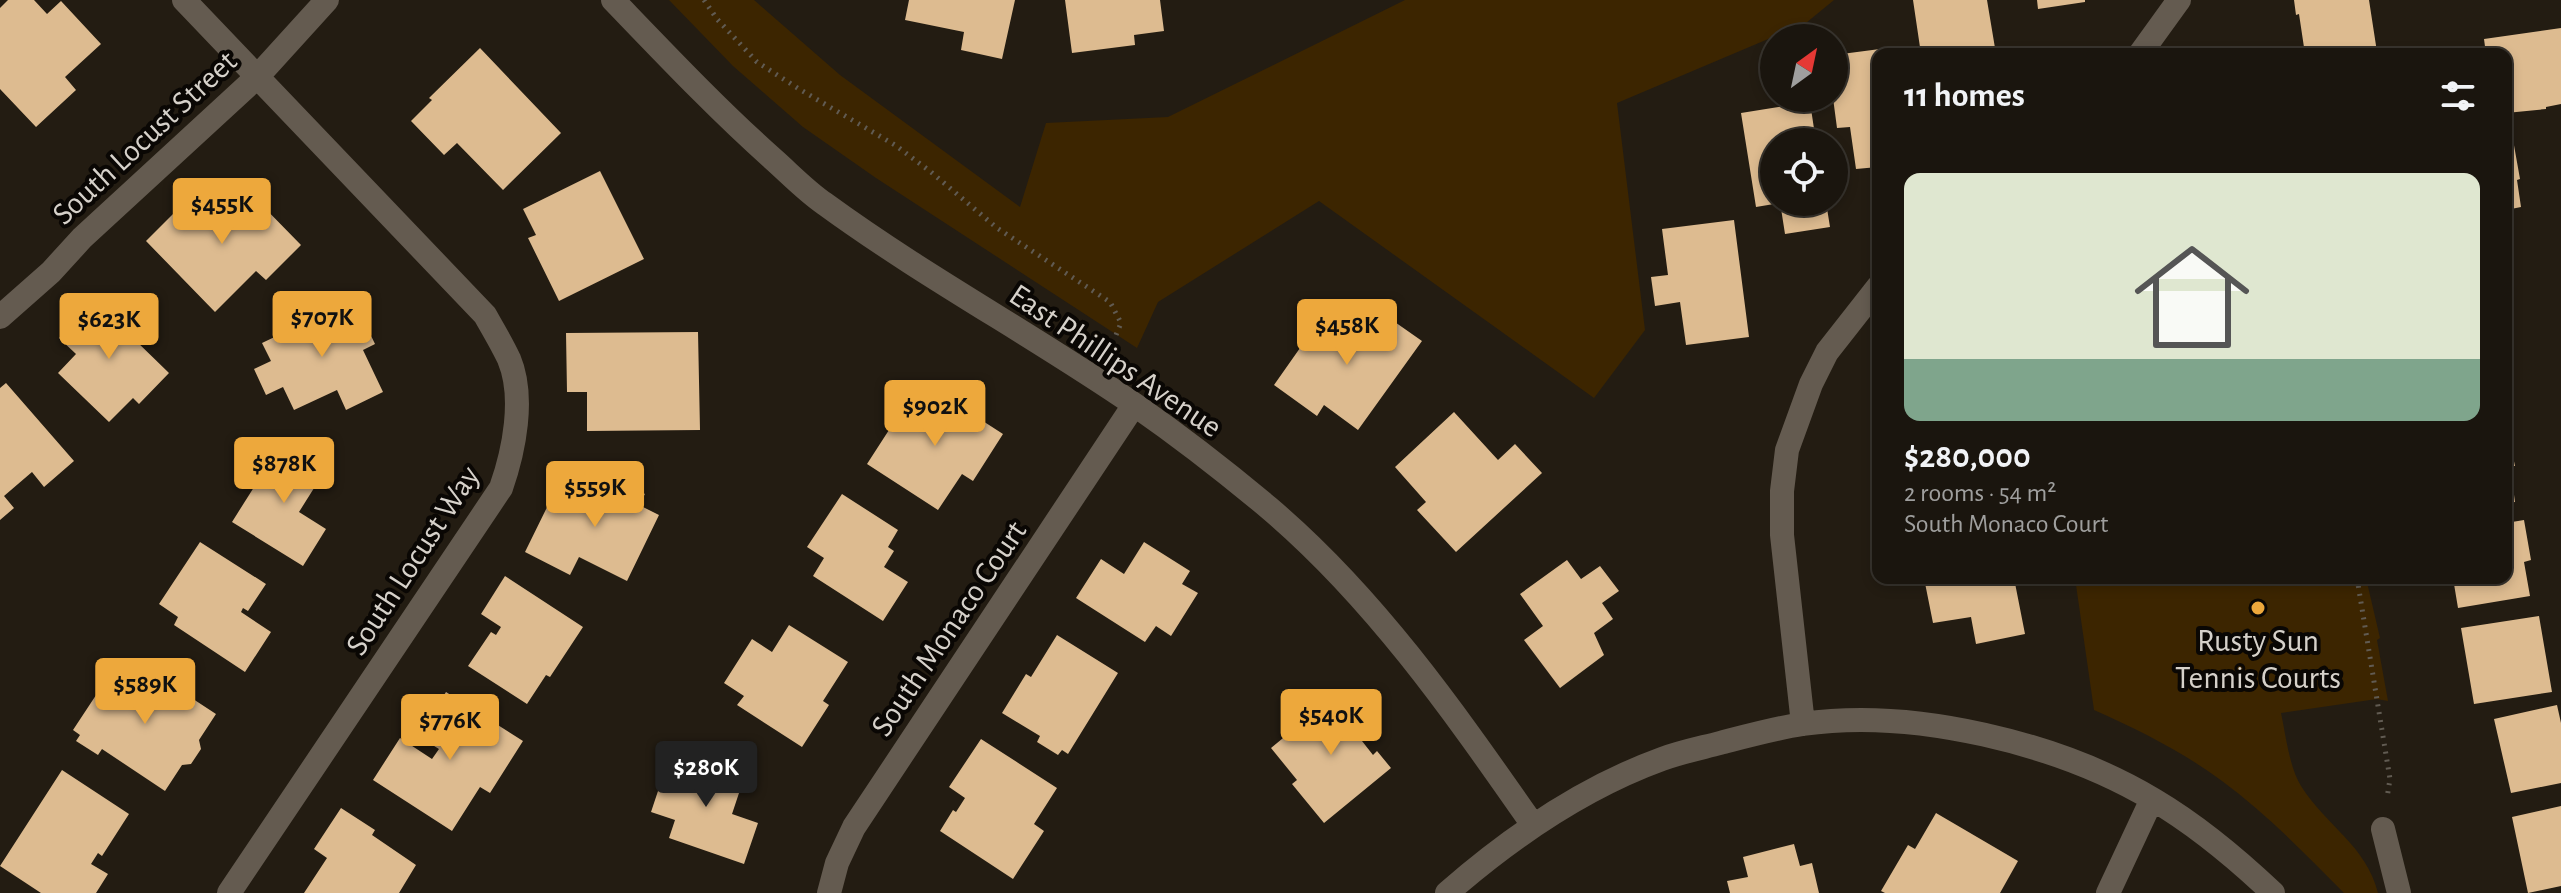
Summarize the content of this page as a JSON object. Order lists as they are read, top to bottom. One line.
{"streets":{"street":["South Locust Street","East Phillips Avenue","South Locust Way","South Monaco Court"]},"crossings":[["South Locust Street","South Locust Way"],["East Phillips Avenue","South Monaco Court"]],"places":["Rusty Sun Tennis Courts"],"north":"top right","page":{"heading":"11 homes","list":[{"name":"$280,000","note":"2 rooms · 54 m² · South Monaco Court"}],"price":["$455K","$707K","$623K","$458K","$902K","$878K","$559K","$589K","$540K","$776K","$280K"]}}
